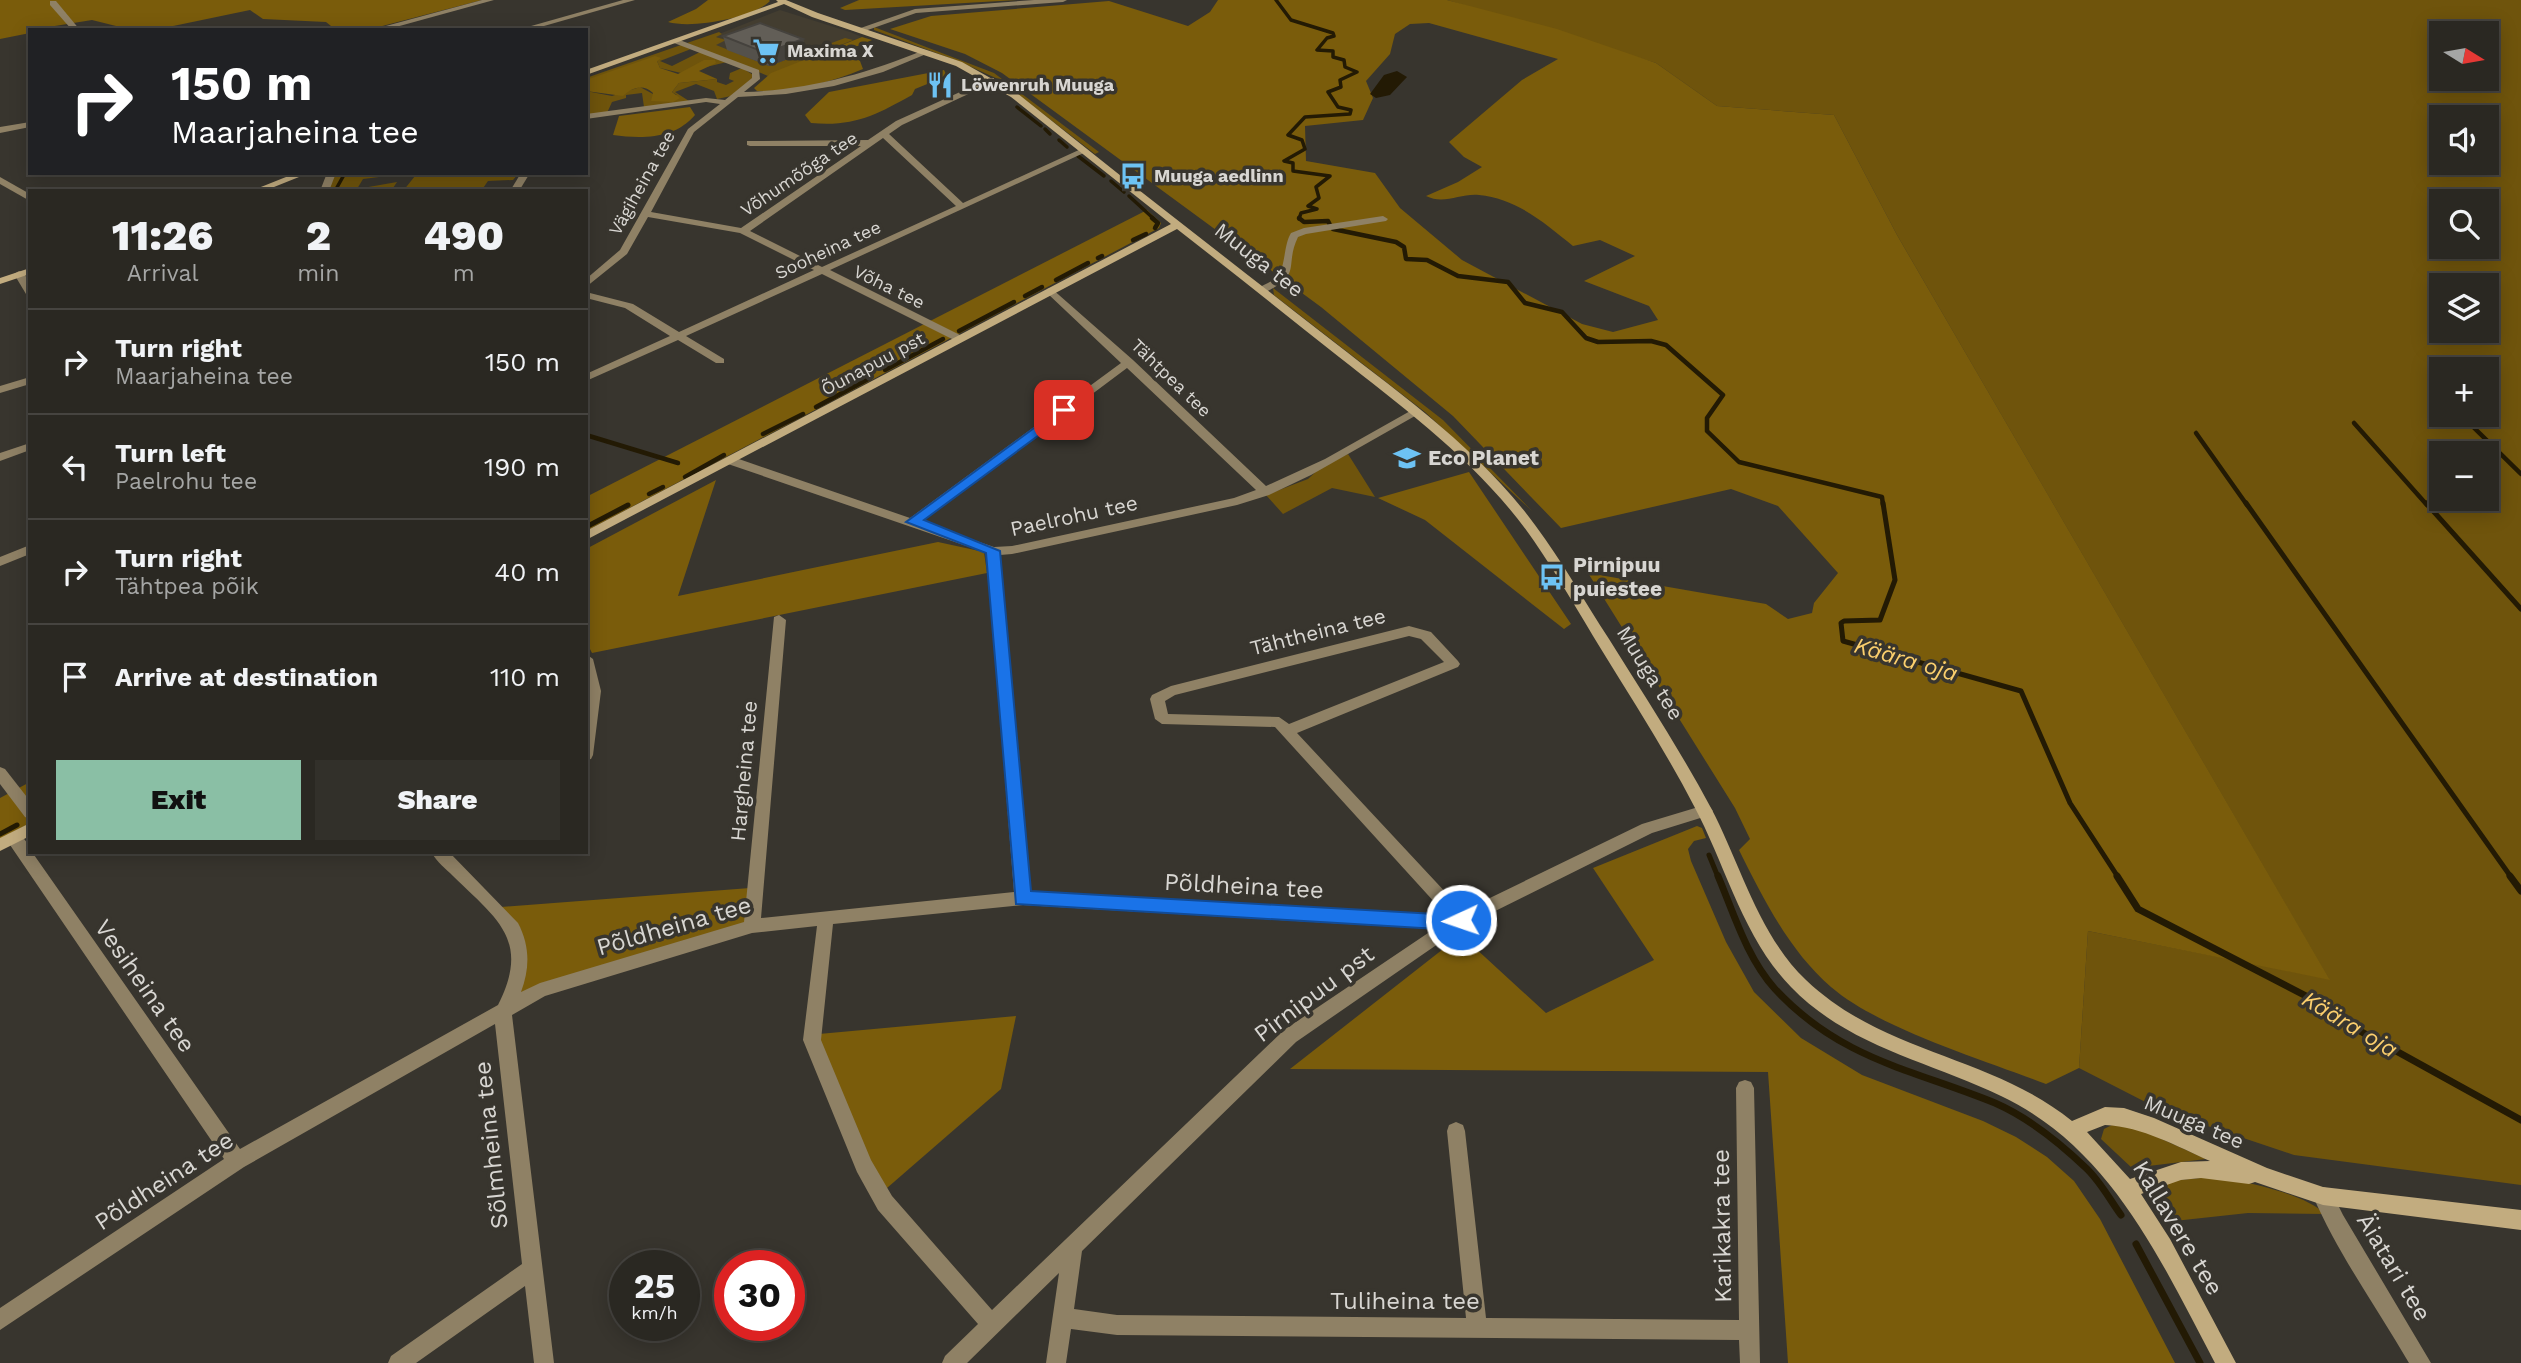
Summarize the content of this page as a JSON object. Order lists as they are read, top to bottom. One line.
{"streets":{"main road":["Muuga tee","Õunapuu pst","Kallavere tee"],"street":["Võhumõõga tee","Vägiheina tee","Sooheina tee","Võha tee","Tähtpea tee","Paelrohu tee","Tähtheina tee","Hargheina tee","Põldheina tee","Vesiheina tee","Pirnipuu pst","Sõlmheina tee","Karikakra tee","Äiatari tee","Tuliheina tee"]},"crossings":[["Võhumõõga tee","Muuga tee"],["Võhumõõga tee","Võha tee"],["Vägiheina tee","Võha tee"],["Sooheina tee","Muuga tee"],["Sooheina tee","Võha tee"],["Muuga tee","Õunapuu pst"],["Muuga tee","Paelrohu tee"],["Muuga tee","Pirnipuu pst"],["Muuga tee","Kallavere tee"],["Muuga tee","Äiatari tee"],["Võha tee","Õunapuu pst"],["Õunapuu pst","Tähtpea tee"],["Õunapuu pst","Paelrohu tee"],["Tähtpea tee","Paelrohu tee"],["Hargheina tee","Põldheina tee"],["Põldheina tee","Vesiheina tee"],["Põldheina tee","Pirnipuu pst"],["Põldheina tee","Sõlmheina tee"],["Karikakra tee","Tuliheina tee"]],"water":["Käära oja"],"places":{"supermarket":["Maxima X"],"restaurant":["Löwenruh Muuga"],"bus stop":["Muuga aedlinn","Pirnipuu puiestee"],"school or university":["Eco Planet"]},"north":"right","page":{"map_buttons":["+","−"],"turn":["150 m","Maarjaheina tee"],"eta":["11:26","Arrival","2","min","490","m"],"list":[{"name":"Turn right","note":"Maarjaheina tee","value":"150 m"},{"name":"Turn left","note":"Paelrohu tee","value":"190 m"},{"name":"Turn right","note":"Tähtpea põik","value":"40 m"},{"name":"Arrive at destination","value":"110 m"}],"buttons":["Exit","Share"],"speed":"25 km/h","limit":"30"}}
